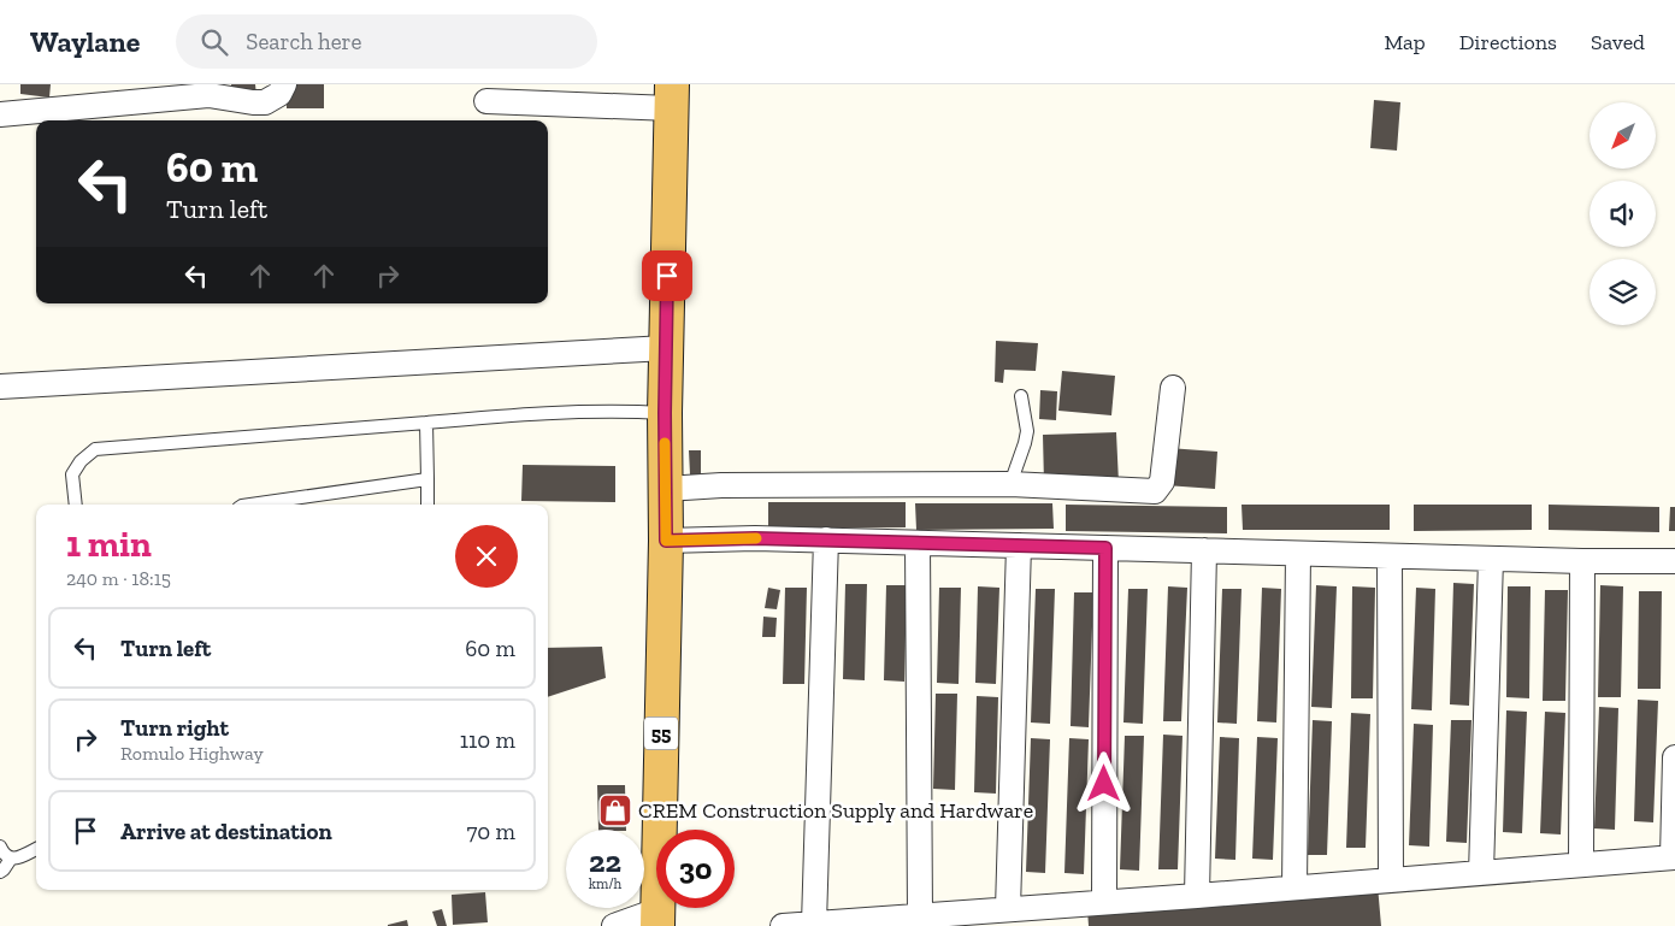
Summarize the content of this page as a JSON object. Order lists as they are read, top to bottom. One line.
{"streets":{"highway":["55"]},"places":{"shop":["CREM Construction Supply and Hardware"]},"north":"bottom left","page":{"header":"Waylane","search":"Search here","nav":["Map","Directions","Saved"],"turn":["60 m","Turn left"],"heading":["1 min","240 m · 18:15"],"list":[{"name":"Turn left","value":"60 m"},{"name":"Turn right","note":"Romulo Highway","value":"110 m"},{"name":"Arrive at destination","value":"70 m"}],"speed":"22 km/h","limit":"30"}}
